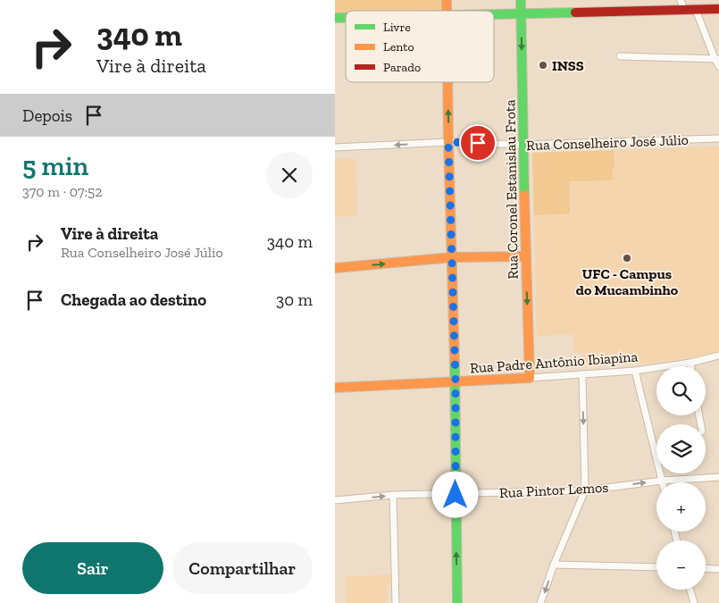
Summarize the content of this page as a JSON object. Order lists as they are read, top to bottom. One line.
{"streets":{"main road":["Rua Coronel Estanislau Frota","Rua Padre Antônio Ibiapina"],"street":["Rua Conselheiro José Júlio","Rua Pintor Lemos"]},"crossings":[["Rua Conselheiro José Júlio","Rua Coronel Estanislau Frota"],["Rua Coronel Estanislau Frota","Rua Padre Antônio Ibiapina"]],"one_way":["Rua Pintor Lemos"],"places":["INSS","UFC - Campus do Mucambinho"],"legend":["Livre","Lento","Parado"],"page":{"turn":["340 m","Vire à direita"],"then":"Depois","heading":["5 min","370 m · 07:52"],"list":[{"name":"Vire à direita","note":"Rua Conselheiro José Júlio","value":"340 m"},{"name":"Chegada ao destino","value":"30 m"}],"map_buttons":["+","−"],"buttons":["Sair","Compartilhar"]}}
